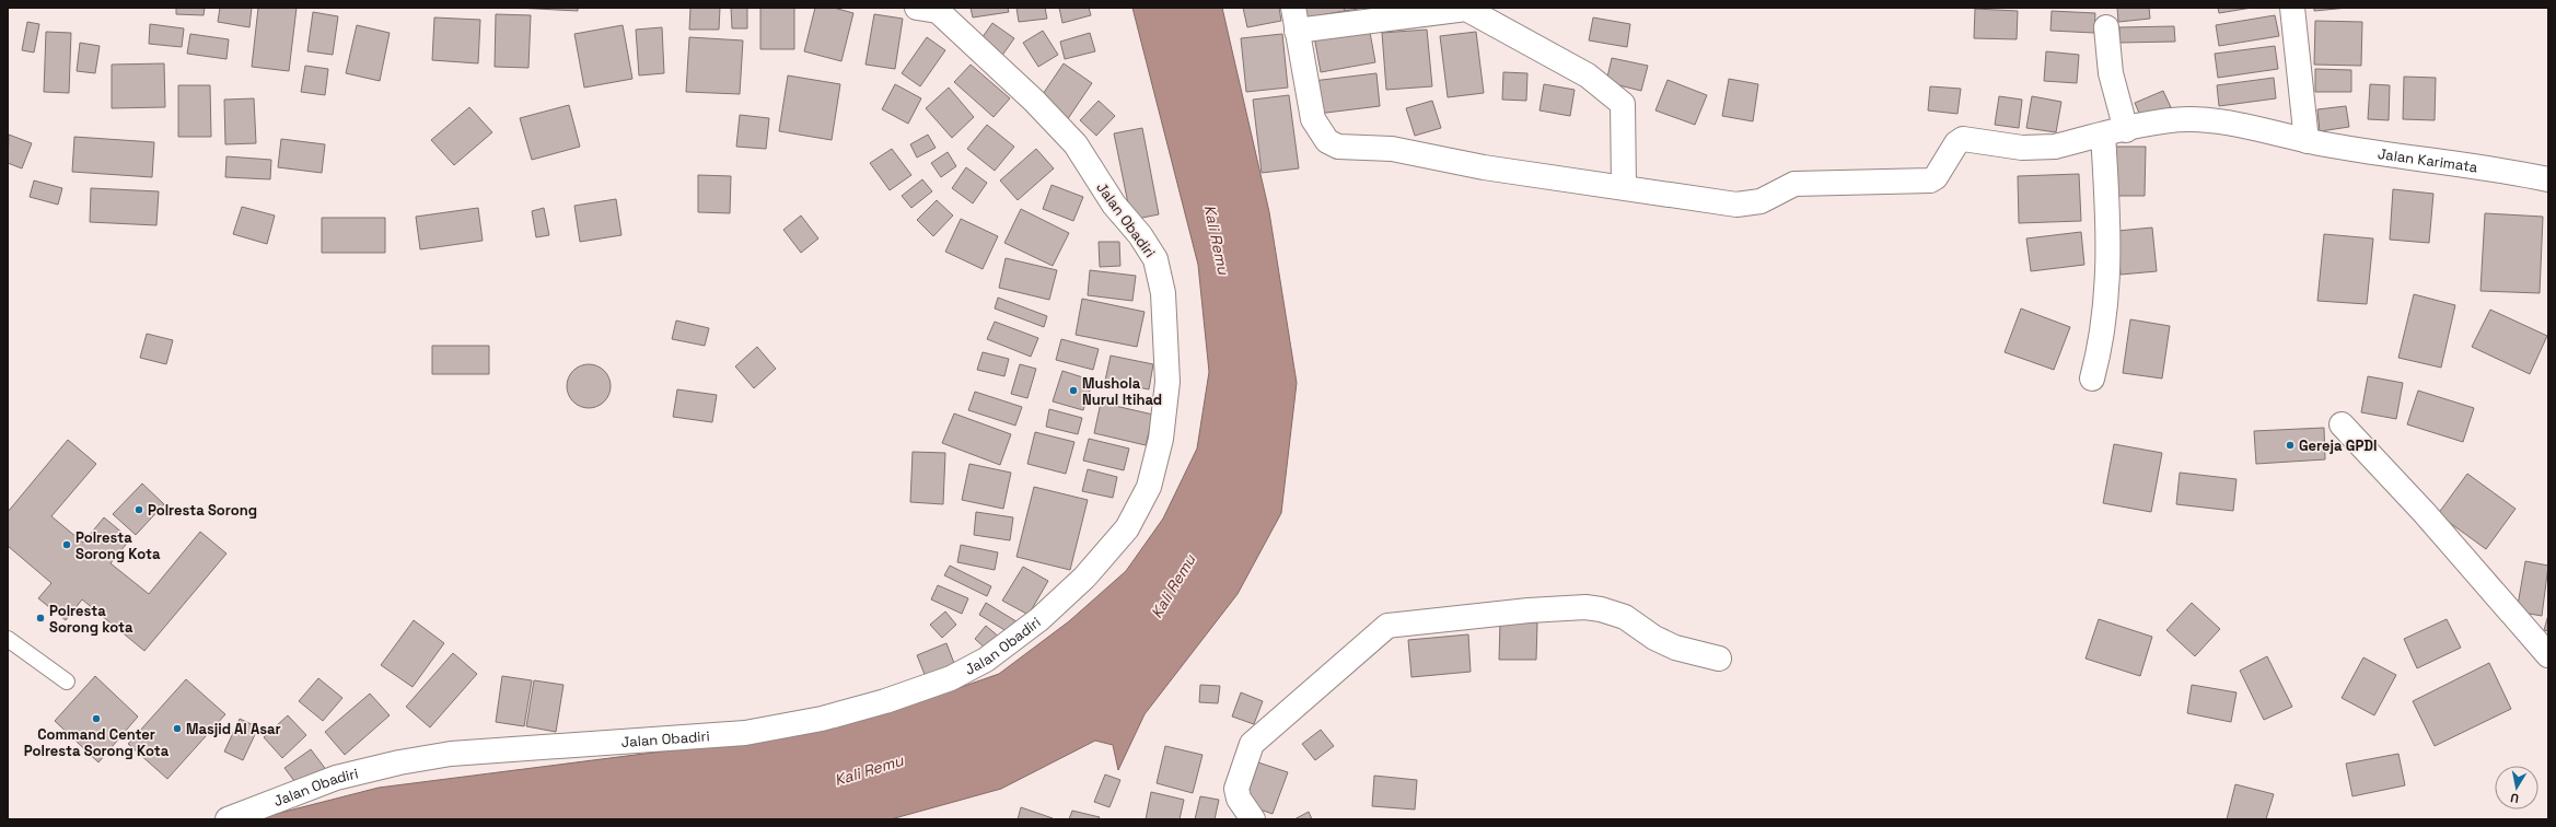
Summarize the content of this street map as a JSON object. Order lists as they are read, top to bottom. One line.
{"streets":{"street":["Jalan Karimata","Jalan Obadiri"]},"water":["Kali Remu"],"places":["Mushola Nurul Itihad","Gereja GPDI","Polresta Sorong","Polresta Sorong Kota","Polresta Sorong kota","Command Center Polresta Sorong Kota","Masjid Al Asar"],"north":"bottom"}
